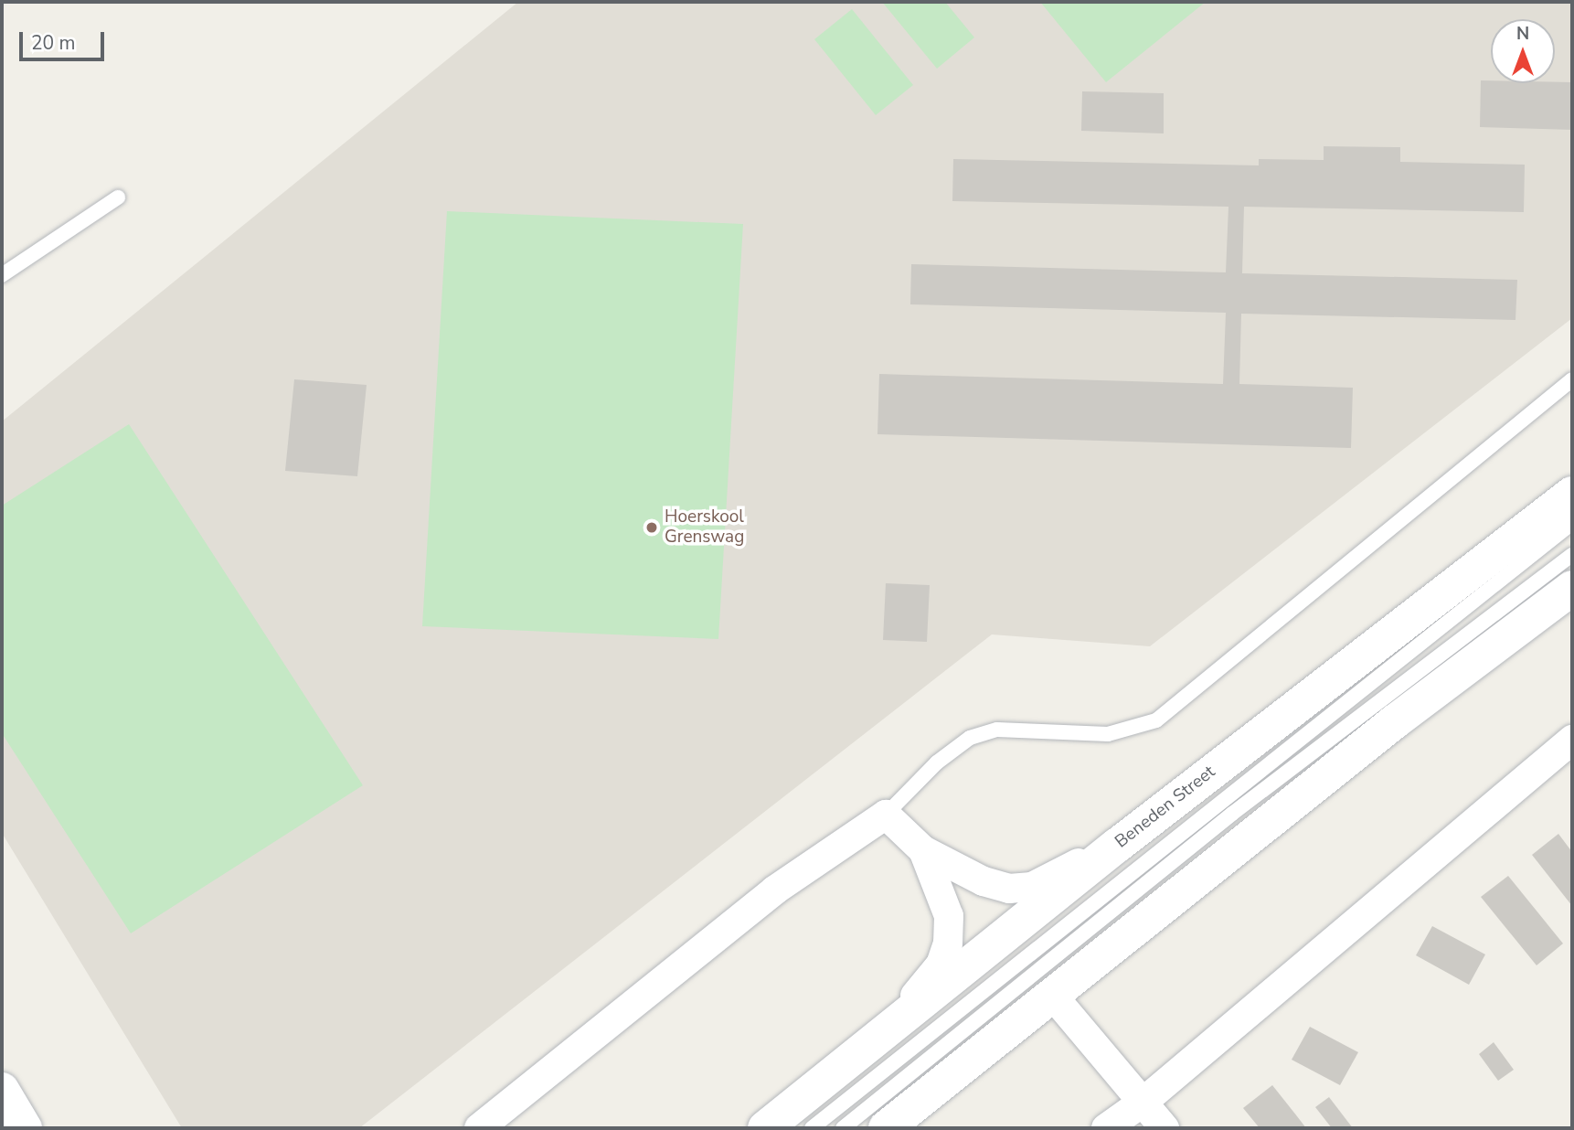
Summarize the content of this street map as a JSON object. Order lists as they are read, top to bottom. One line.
{"streets":{"main road":["Beneden Street"]},"places":["Hoerskool Grenswag"],"scale_bar":"20 m","north":"top"}
